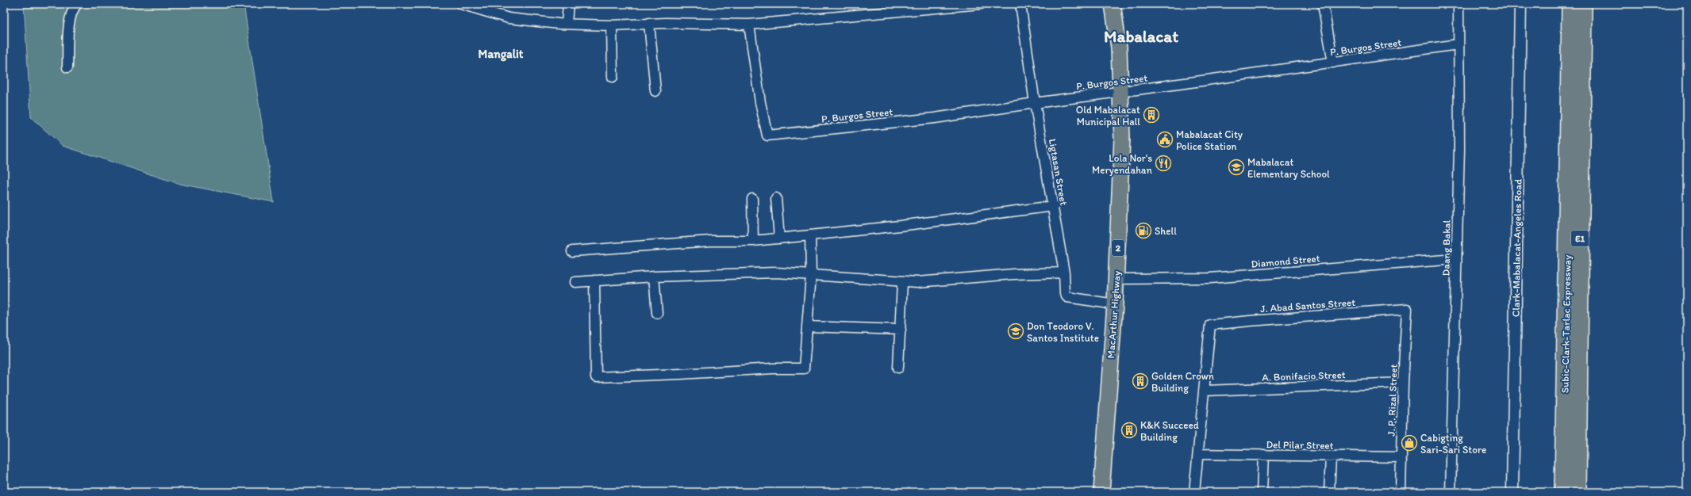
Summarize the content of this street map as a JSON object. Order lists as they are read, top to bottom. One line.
{"streets":{"highway":["E1","2","MacArthur Highway","Subic-Clark-Tarlac Expressway"],"street":["P. Burgos Street","Ligtasan Street","Daang Bakal","Clark-Mabalacat-Angeles Road","Diamond Street","J. Abad Santos Street","A. Bonifacio Street","J. P. Rizal Street","Del Pilar Street"]},"crossings":[["P. Burgos Street","Ligtasan Street"],["P. Burgos Street","Daang Bakal"],["P. Burgos Street","MacArthur Highway"],["Ligtasan Street","MacArthur Highway"],["Daang Bakal","Diamond Street"],["Diamond Street","MacArthur Highway"],["J. Abad Santos Street","A. Bonifacio Street"],["J. Abad Santos Street","J. P. Rizal Street"],["A. Bonifacio Street","J. P. Rizal Street"],["J. P. Rizal Street","Del Pilar Street"]],"districts":["Mabalacat","Mangalit"],"places":{"building":["Old Mabalacat Municipal Hall","Golden Crown Building","K&K Succeed Building"],"public building":["Mabalacat City Police Station"],"restaurant":["Lola Nor's Meryendahan"],"school or university":["Mabalacat Elementary School","Don Teodoro V. Santos Institute"],"fuel station":["Shell"],"shop":["Cabigting Sari-Sari Store"]}}
